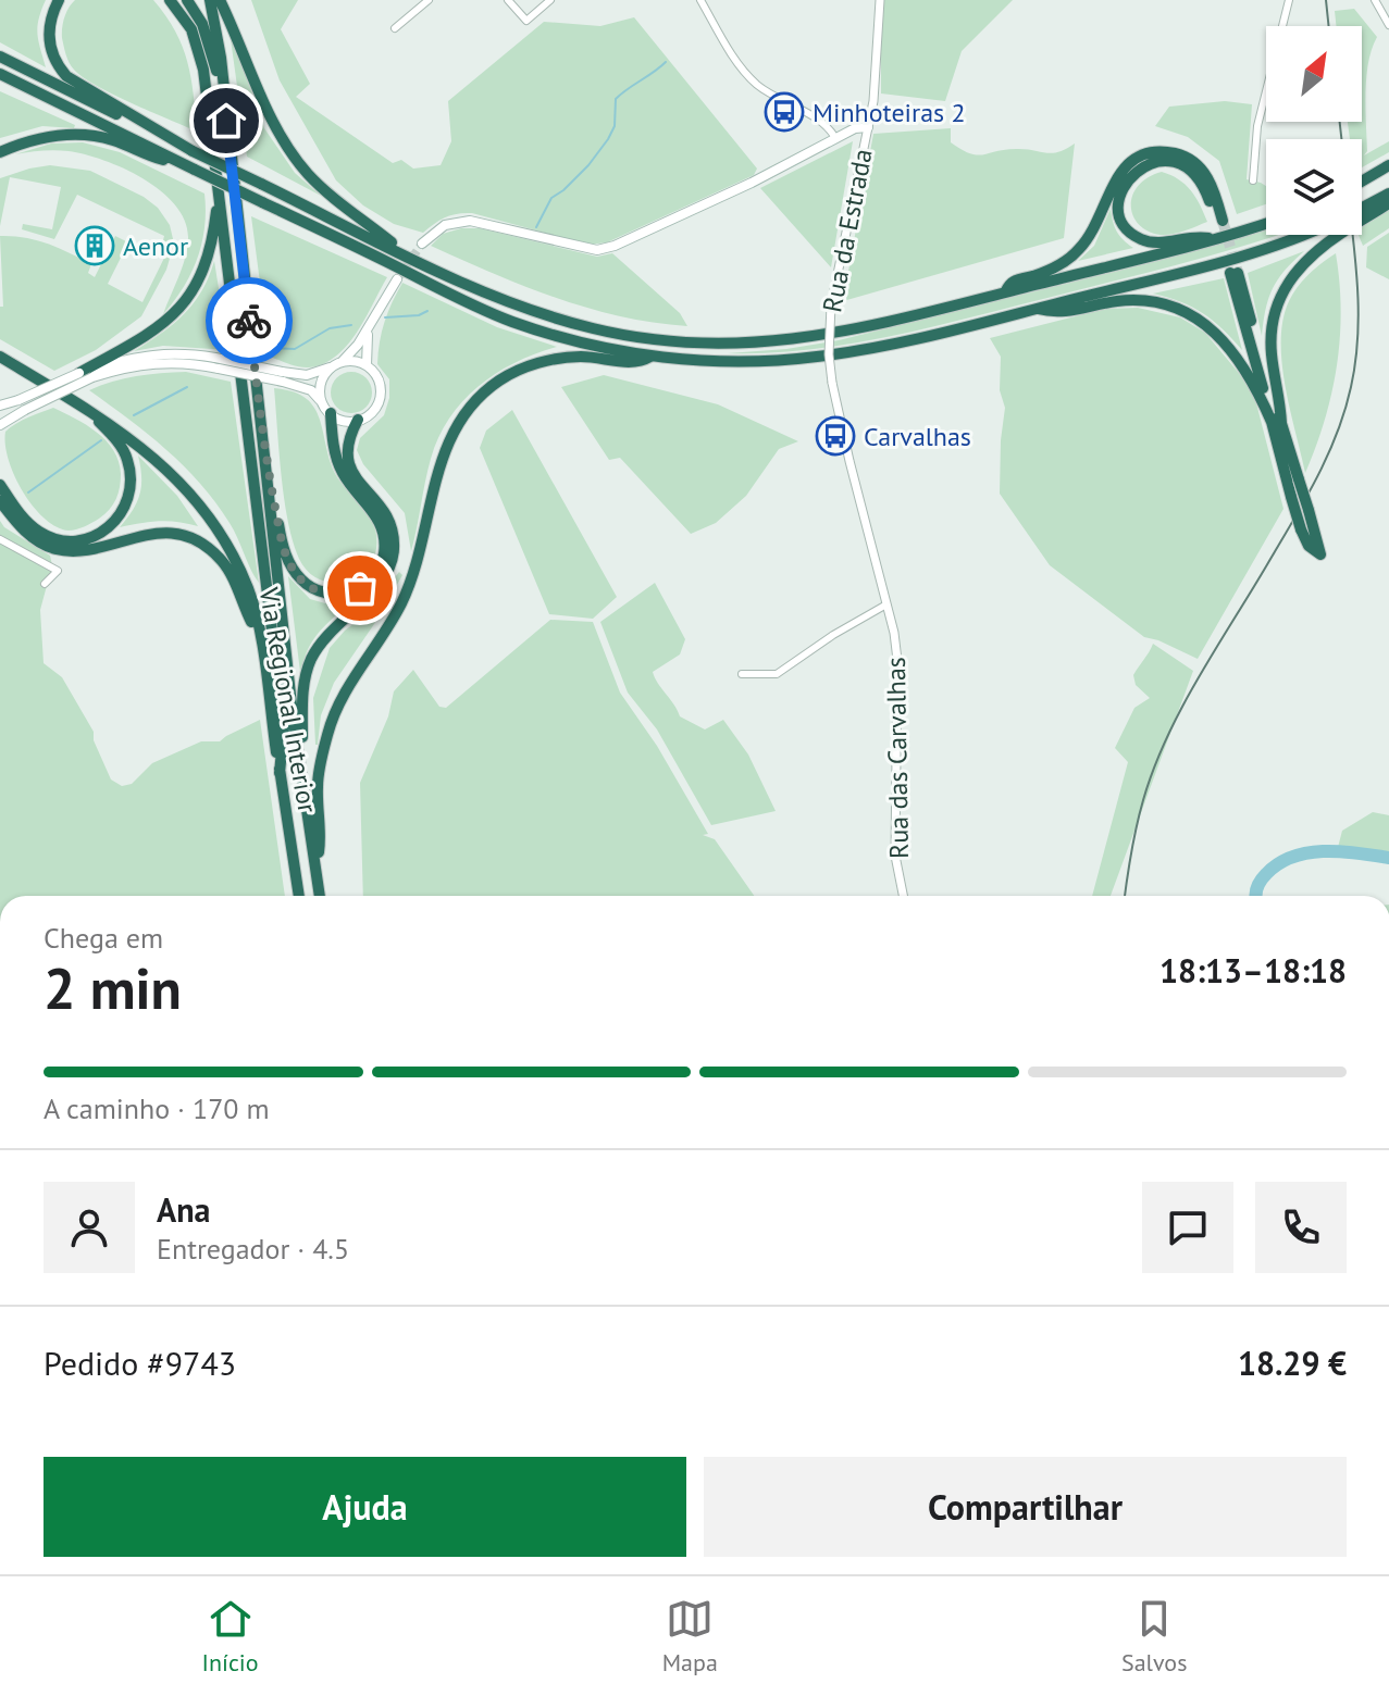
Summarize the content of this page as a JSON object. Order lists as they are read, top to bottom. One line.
{"streets":{"highway":["Via Regional Interior"],"street":["Rua da Estrada","Rua das Carvalhas"]},"crossings":[["Rua da Estrada","Rua das Carvalhas"]],"places":{"bus stop":["Minhoteiras 2","Carvalhas"],"building":["Aenor"]},"north":"top right","page":{"heading":["2 min","Chega em","18:13–18:18"],"panel":["Ana","Entregador · 4.5","Pedido #9743","18.29 €"],"bar":"A caminho · 170 m","buttons":["Ajuda","Compartilhar"],"tabs":["Início","Mapa","Salvos"]}}
